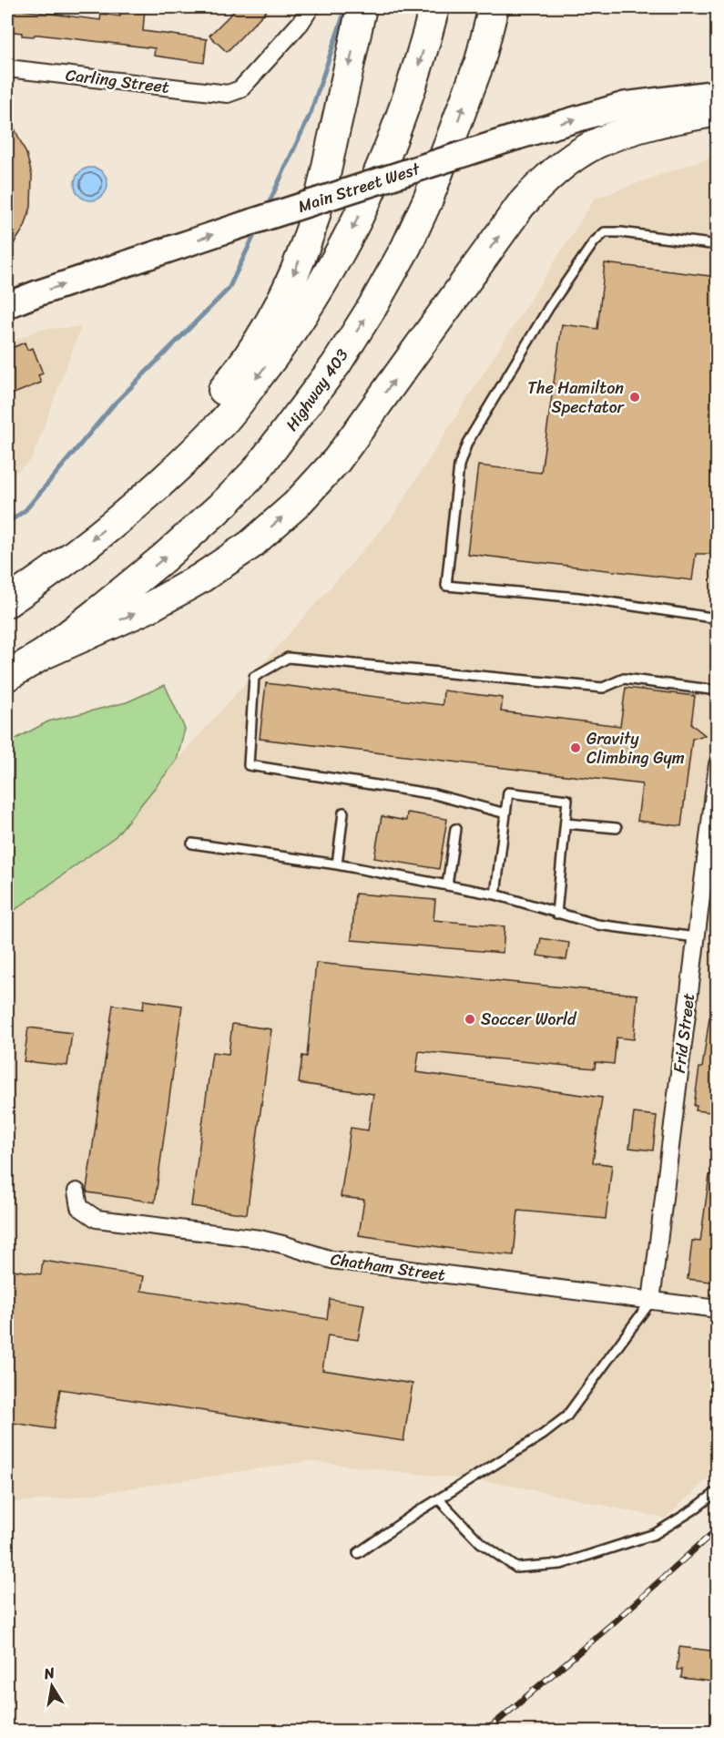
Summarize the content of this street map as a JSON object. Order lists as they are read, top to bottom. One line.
{"streets":{"highway":["Highway 403"],"main road":["Main Street West"],"street":["Carling Street","Frid Street","Chatham Street"]},"crossings":[["Frid Street","Chatham Street"]],"one_way":["Main Street West"],"places":["The Hamilton Spectator","Gravity Climbing Gym","Soccer World"],"north":"top"}
